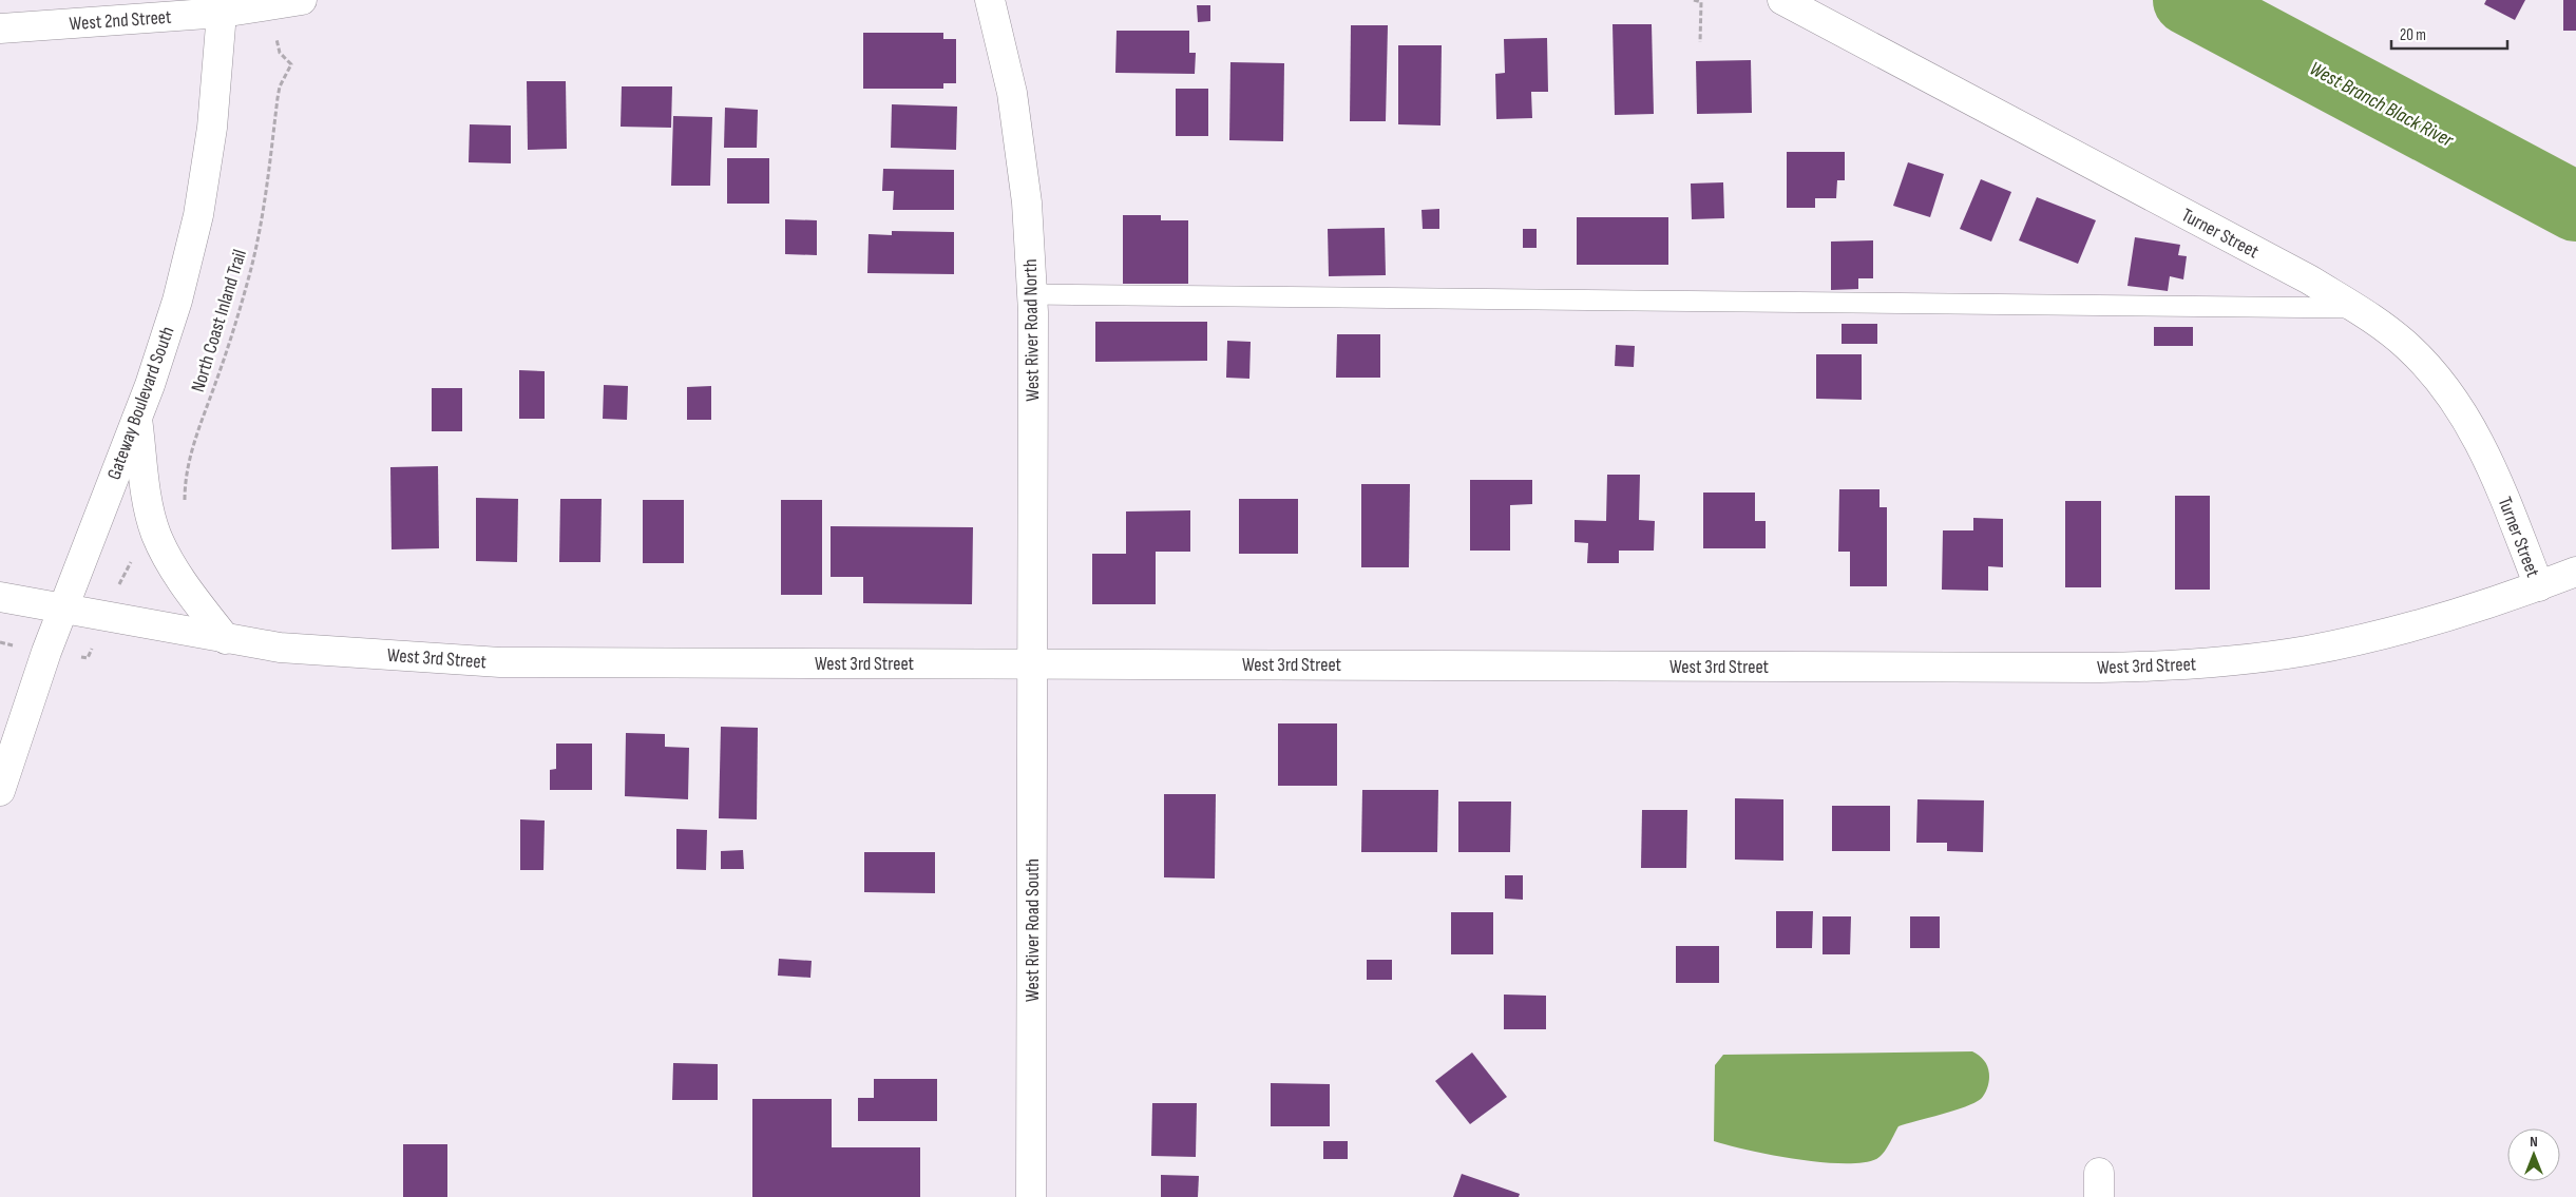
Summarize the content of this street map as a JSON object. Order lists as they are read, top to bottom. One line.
{"streets":{"main road":["West 2nd Street","Turner Street","West River Road North","Gateway Boulevard South","West 3rd Street","West River Road South"],"path":["North Coast Inland Trail"]},"crossings":[["West 2nd Street","North Coast Inland Trail"],["West 2nd Street","Gateway Boulevard South"],["Turner Street","West 3rd Street"],["North Coast Inland Trail","West 3rd Street"],["West River Road North","West 3rd Street"],["West River Road North","West River Road South"],["Gateway Boulevard South","West 3rd Street"],["West 3rd Street","West River Road South"]],"water":["West Branch Black River"],"scale_bar":"20 m","north":"top"}
